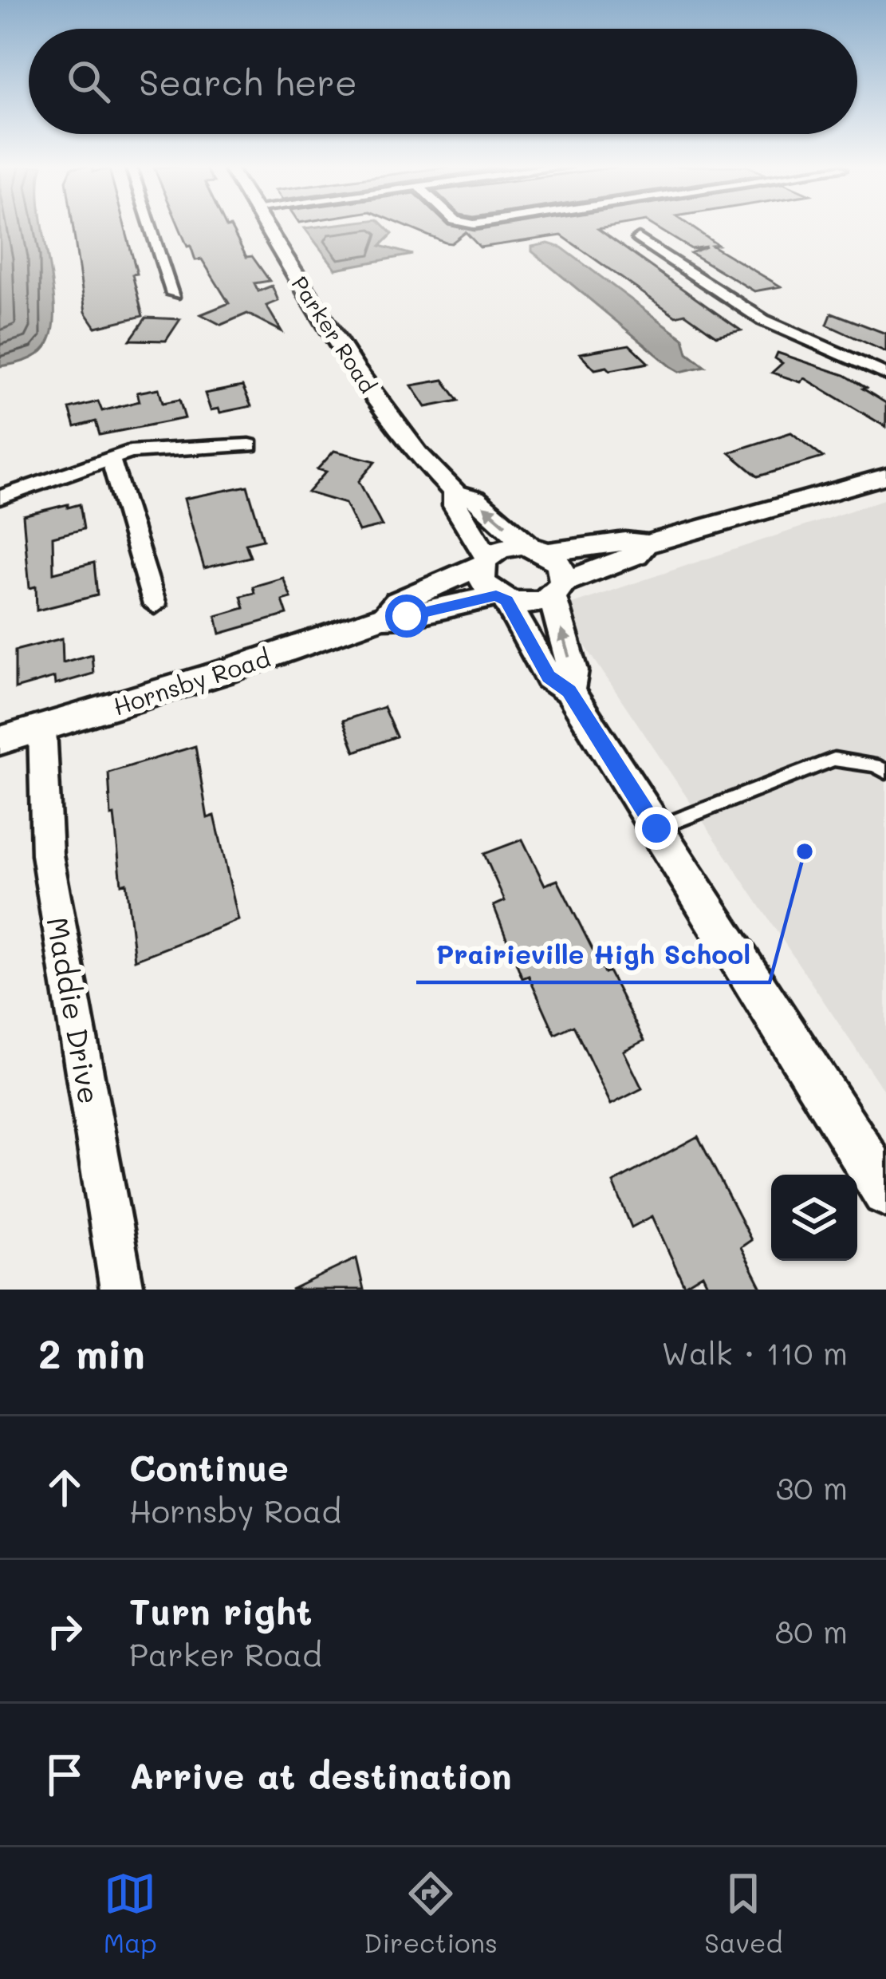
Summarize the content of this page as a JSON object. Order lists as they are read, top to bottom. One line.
{"streets":{"street":["Parker Road","Hornsby Road","Maddie Drive"]},"crossings":[["Parker Road","Hornsby Road"],["Hornsby Road","Maddie Drive"]],"places":["Prairieville High School"],"page":{"search":"Search here","heading":["2 min","Walk · 110 m"],"list":[["Continue","Hornsby Road","30 m"],["Turn right","Parker Road","80 m"],"Arrive at destination"],"nav":["Map","Directions","Saved"]}}
